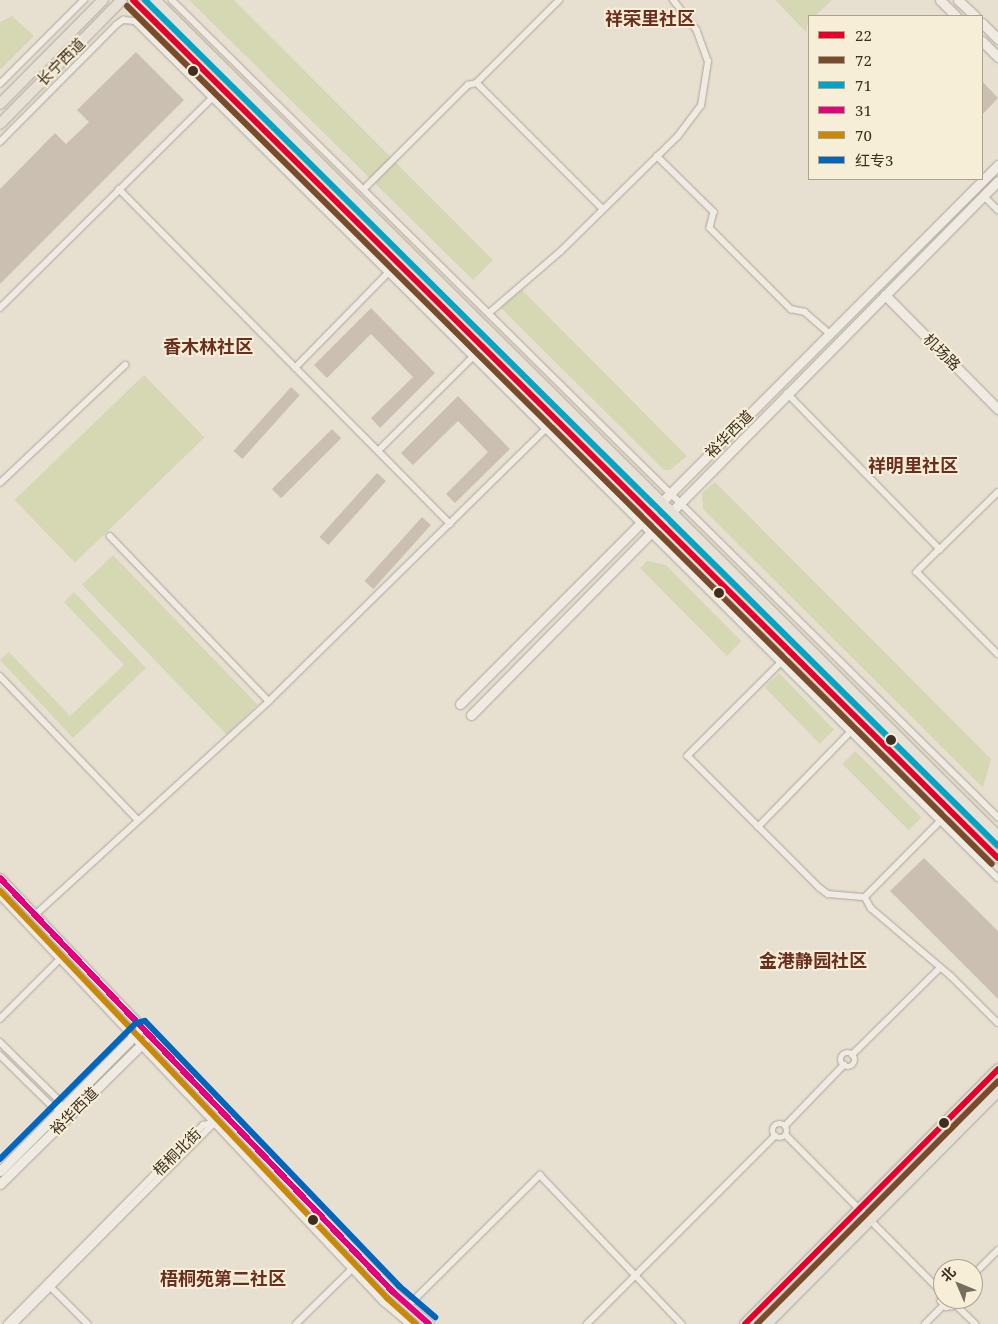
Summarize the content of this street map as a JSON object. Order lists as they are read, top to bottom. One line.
{"streets":{"main road":["长宁西道","机场路","裕华西道"],"street":["梧桐北街"]},"crossings":[["机场路","裕华西道"]],"districts":["祥荣里社区","香木林社区","祥明里社区","金港静园社区","梧桐苑第二社区"],"lines":["transit line 22","transit line 71","transit line 72","transit line 31","transit line 70","transit line 红专3"],"legend":["22","72","71","31","70","红专3"],"north":"top left"}
